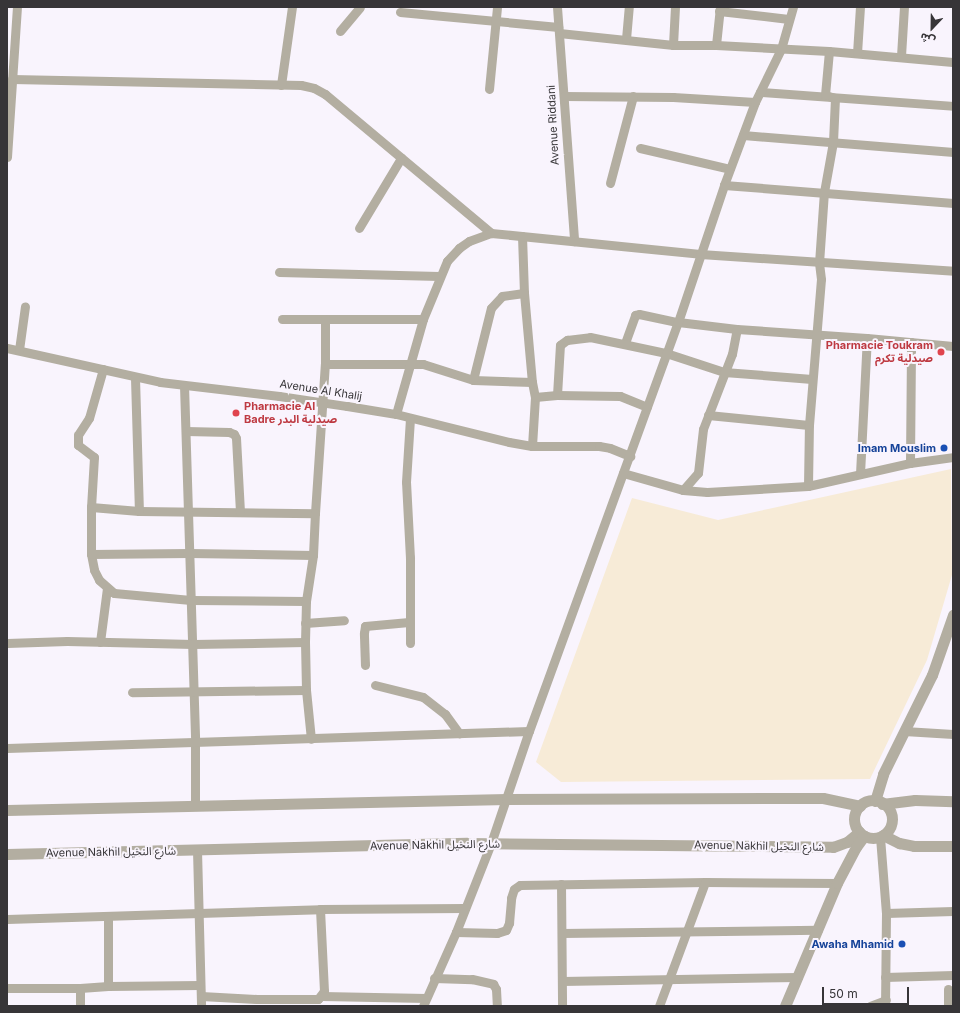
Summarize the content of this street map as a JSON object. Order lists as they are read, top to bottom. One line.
{"streets":{"street":["Avenue Riddani","Avenue Al Khalij","Avenue Nakhil شارع النخيل"]},"places":["Pharmacie Toukram صيدلية تكرم","Pharmacie Al Badre صيدلية البدر","Imam Mouslim","Awaha Mhamid"],"scale_bar":"50 m","north":"bottom"}
